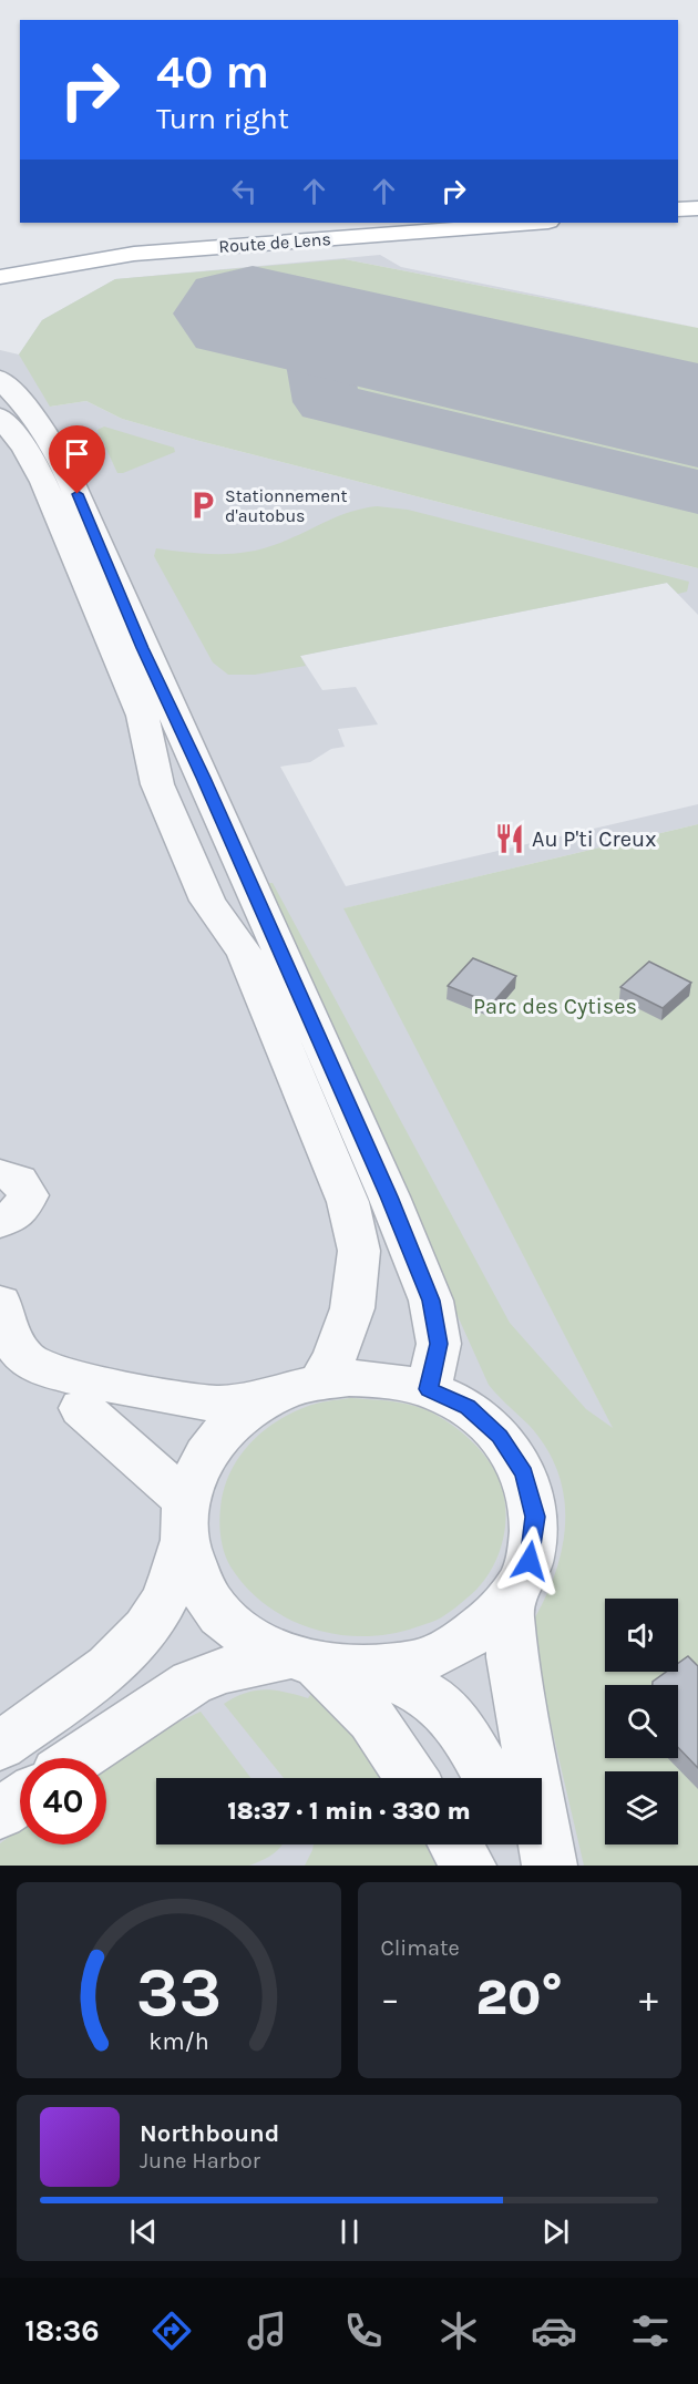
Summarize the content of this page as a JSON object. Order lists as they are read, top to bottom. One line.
{"streets":{"main road":["Route de Lens"]},"parks":["Parc des Cytises"],"places":{"parking":["Stationnement d'autobus"],"restaurant":["Au P'ti Creux"]},"page":{"turn":["40 m","Turn right"],"limit":"40","trip":"18:37 · 1 min · 330 m","tile":"Climate","heat":["−","20°","+"],"song":["Northbound","June Harbor"],"tabs":"18:36","gauge":["33","km/h"]}}
